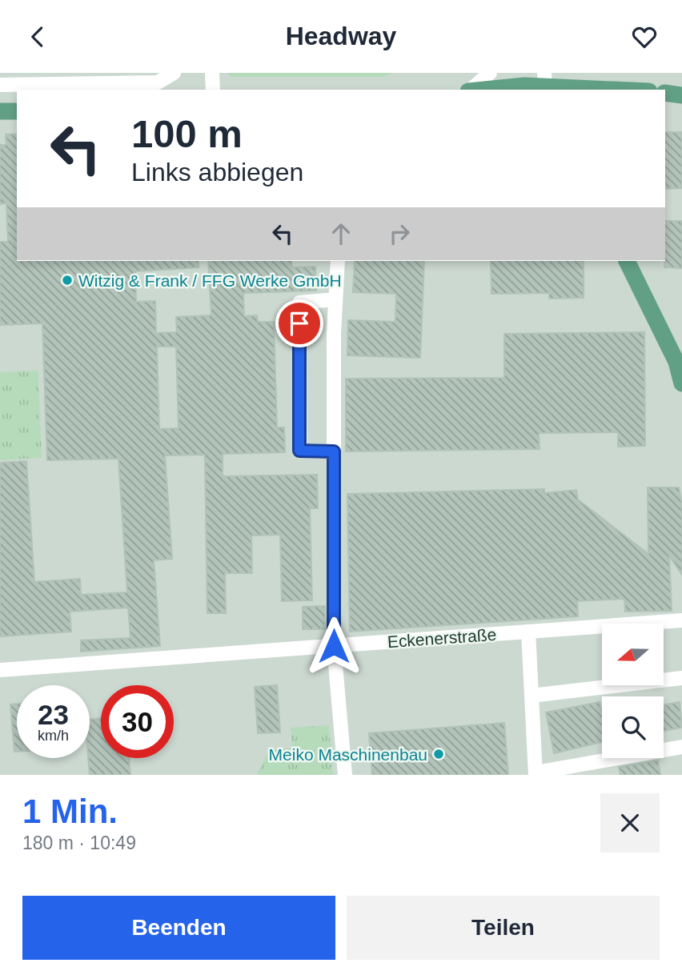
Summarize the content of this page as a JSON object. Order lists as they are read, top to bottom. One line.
{"streets":{"street":["Eckenerstraße"]},"places":["Witzig & Frank / FFG Werke GmbH","Meiko Maschinenbau"],"north":"left","page":{"header":"Headway","turn":["100 m","Links abbiegen"],"speed":"23 km/h","limit":"30","heading":["1 Min.","180 m · 10:49"],"buttons":["Beenden","Teilen"]}}
